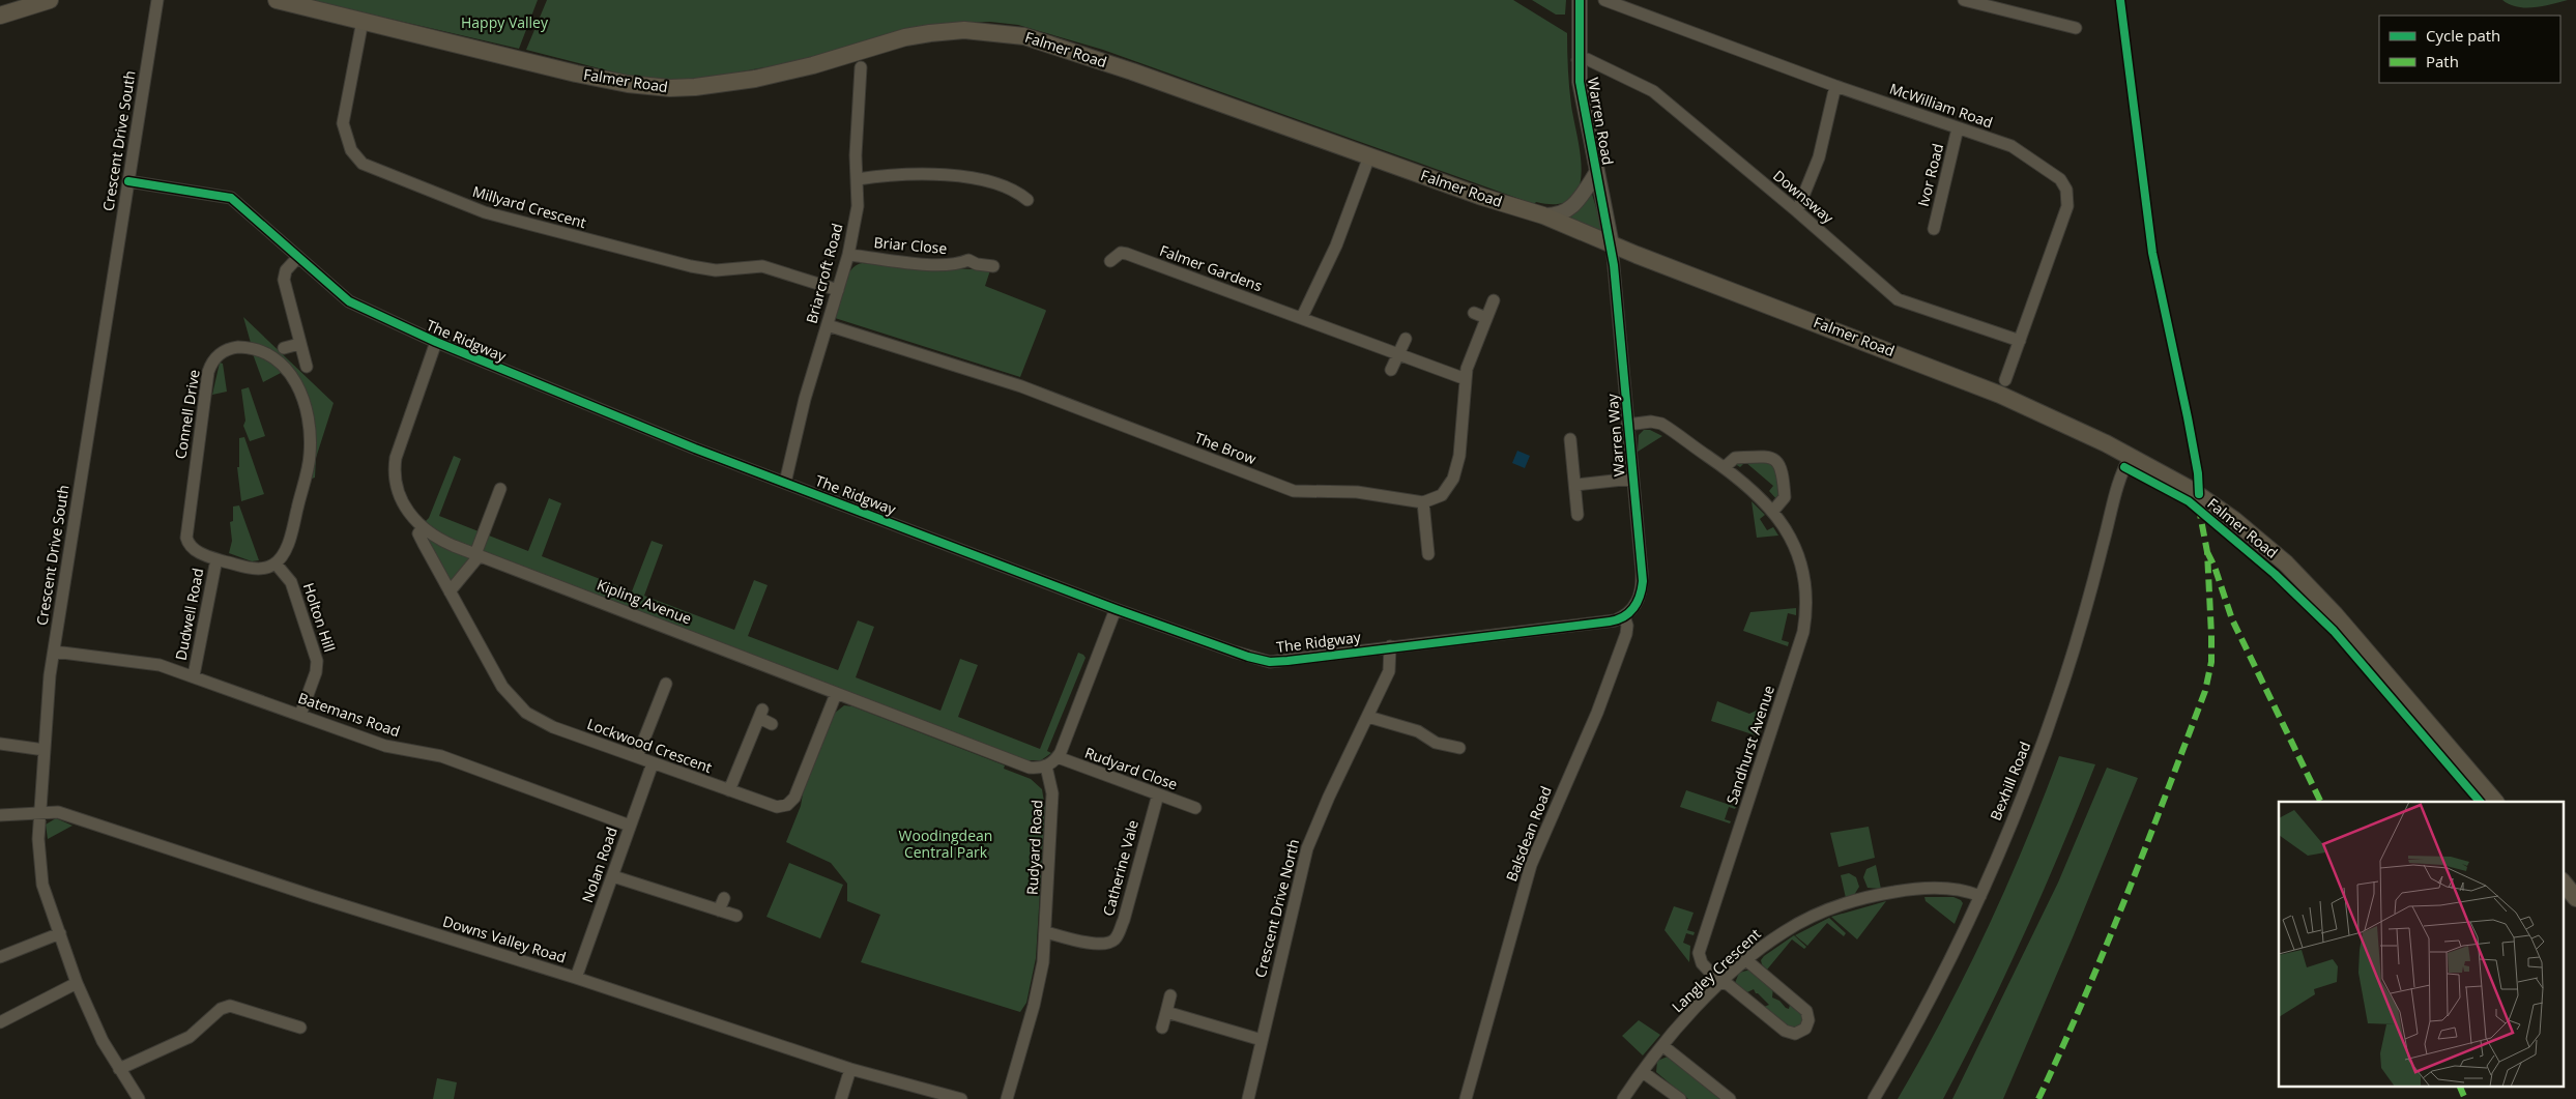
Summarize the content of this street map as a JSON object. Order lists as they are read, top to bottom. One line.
{"streets":{"main road":["Falmer Road"],"street":["McWilliam Road","Warren Road","Crescent Drive South","Ivor Road","Downsway","Millyard Crescent","Briar Close","Falmer Gardens","Briarcroft Road","The Ridgway","Connell Drive","Warren Way","The Brow","Kipling Avenue","Dudwell Road","Holton Hill","Batemans Road","Sandhurst Avenue","Lockwood Crescent","Rudyard Close","Bexhill Road","Balsdean Road","Rudyard Road","Nolan Road","Catherine Vale","Crescent Drive North","Downs Valley Road","Langley Crescent"]},"crossings":[["Falmer Road","Warren Road"],["Falmer Road","Millyard Crescent"],["Falmer Road","Warren Way"],["Falmer Road","Bexhill Road"],["McWilliam Road","Ivor Road"],["McWilliam Road","Downsway"],["Warren Road","Downsway"],["Warren Road","Warren Way"],["Crescent Drive South","The Ridgway"],["Crescent Drive South","Batemans Road"],["Crescent Drive South","Downs Valley Road"],["Millyard Crescent","Briarcroft Road"],["Briar Close","Briarcroft Road"],["Briarcroft Road","The Ridgway"],["Briarcroft Road","The Brow"],["The Ridgway","Warren Way"],["The Ridgway","Kipling Avenue"],["The Ridgway","Balsdean Road"],["The Ridgway","Crescent Drive North"],["Connell Drive","Dudwell Road"],["Connell Drive","Holton Hill"],["Warren Way","Sandhurst Avenue"],["Warren Way","Balsdean Road"],["Kipling Avenue","Lockwood Crescent"],["Kipling Avenue","Rudyard Road"],["Dudwell Road","Batemans Road"],["Holton Hill","Batemans Road"],["Batemans Road","Nolan Road"],["Sandhurst Avenue","Langley Crescent"],["Lockwood Crescent","Nolan Road"],["Rudyard Close","Catherine Vale"],["Bexhill Road","Langley Crescent"],["Rudyard Road","Catherine Vale"],["Nolan Road","Downs Valley Road"]],"parks":["Happy Valley","Woodingdean Central Park"],"legend":["Cycle path","Path"]}
